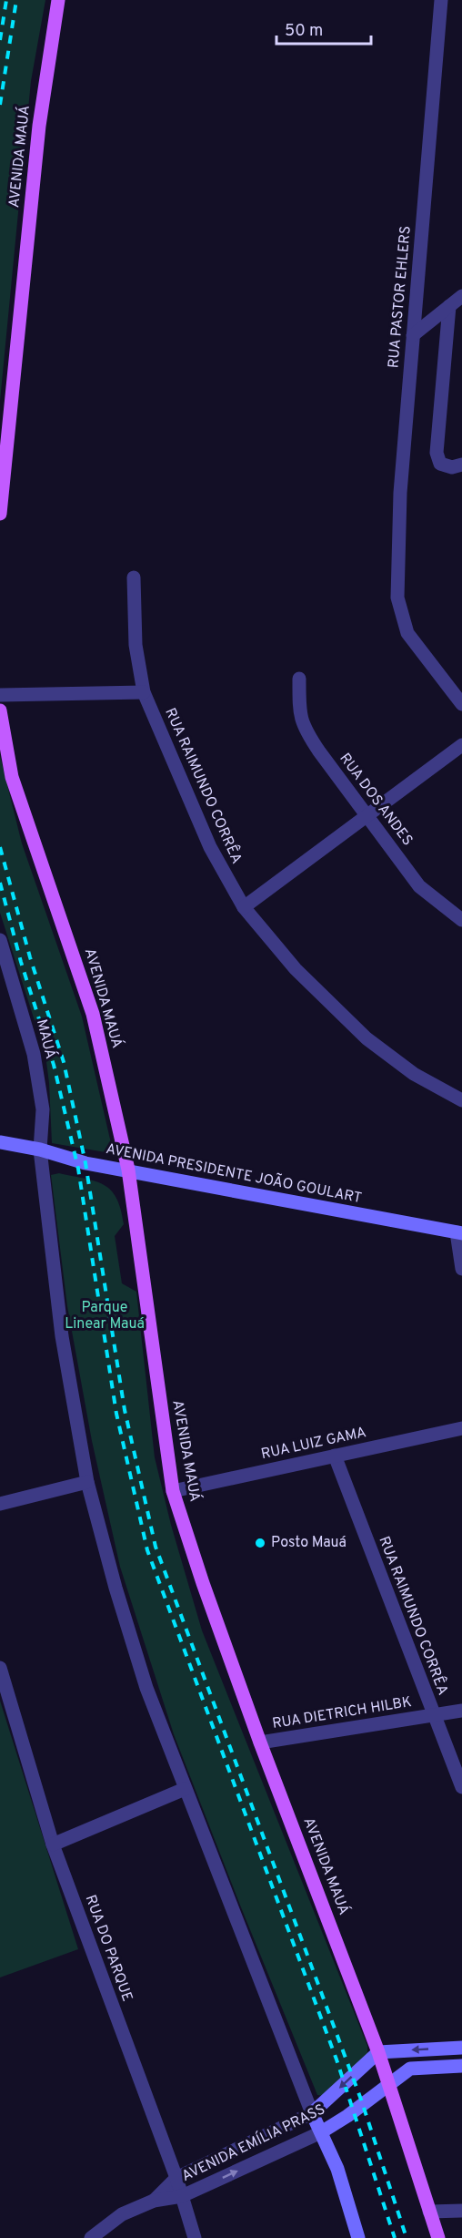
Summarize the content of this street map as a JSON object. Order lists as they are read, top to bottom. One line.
{"streets":{"main road":["AVENIDA MAUÁ","AVENIDA PRESIDENTE JOÃO GOULART","AVENIDA EMÍLIA PRASS"],"street":["RUA PASTOR EHLERS","RUA RAIMUNDO CORRÊA","RUA DOS ANDES","MAUÁ","RUA LUIZ GAMA","RUA DIETRICH HILBK","RUA DO PARQUE"]},"crossings":[["AVENIDA MAUÁ","AVENIDA PRESIDENTE JOÃO GOULART"],["AVENIDA MAUÁ","RUA LUIZ GAMA"],["AVENIDA MAUÁ","RUA DIETRICH HILBK"],["AVENIDA MAUÁ","AVENIDA EMÍLIA PRASS"],["RUA RAIMUNDO CORRÊA","RUA LUIZ GAMA"],["RUA RAIMUNDO CORRÊA","RUA DIETRICH HILBK"],["MAUÁ","AVENIDA PRESIDENTE JOÃO GOULART"],["RUA DO PARQUE","AVENIDA EMÍLIA PRASS"]],"parks":["Parque Linear Mauá"],"places":["Posto Mauá"],"scale_bar":"50 m"}
